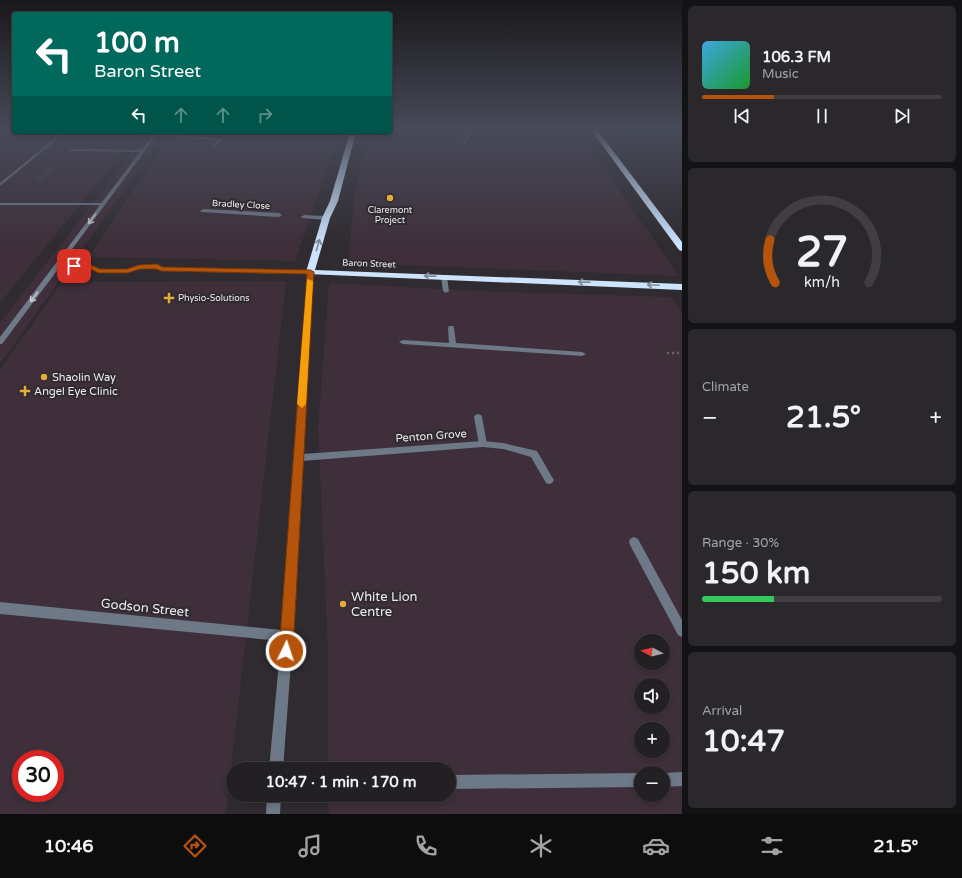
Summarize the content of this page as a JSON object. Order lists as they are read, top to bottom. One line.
{"streets":{"highway":["Baron Street"],"street":["Bradley Close","Penton Grove","Godson Street"]},"places":{"other":["Claremont Project","Shaolin Way","White Lion Centre"],"health":["Physio-Solutions","Angel Eye Clinic"]},"north":"left","page":{"turn":["100 m","Baron Street"],"song":["106.3 FM","Music"],"tile":["Climate",["Range · 30%","150 km"],["Arrival","10:47"]],"heat":["−","21.5°","+"],"map_buttons":["+","−"],"limit":"30","trip":"10:47 · 1 min · 170 m","tabs":["10:46","21.5°"],"gauge":["27","km/h"]}}
